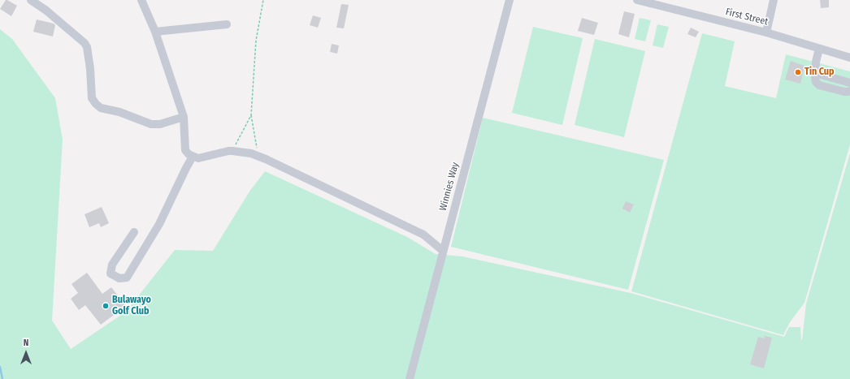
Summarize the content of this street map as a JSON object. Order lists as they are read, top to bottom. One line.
{"streets":{"street":["First Street","Winnies Way"]},"places":["Tin Cup","Bulawayo Golf Club"],"north":"top"}
